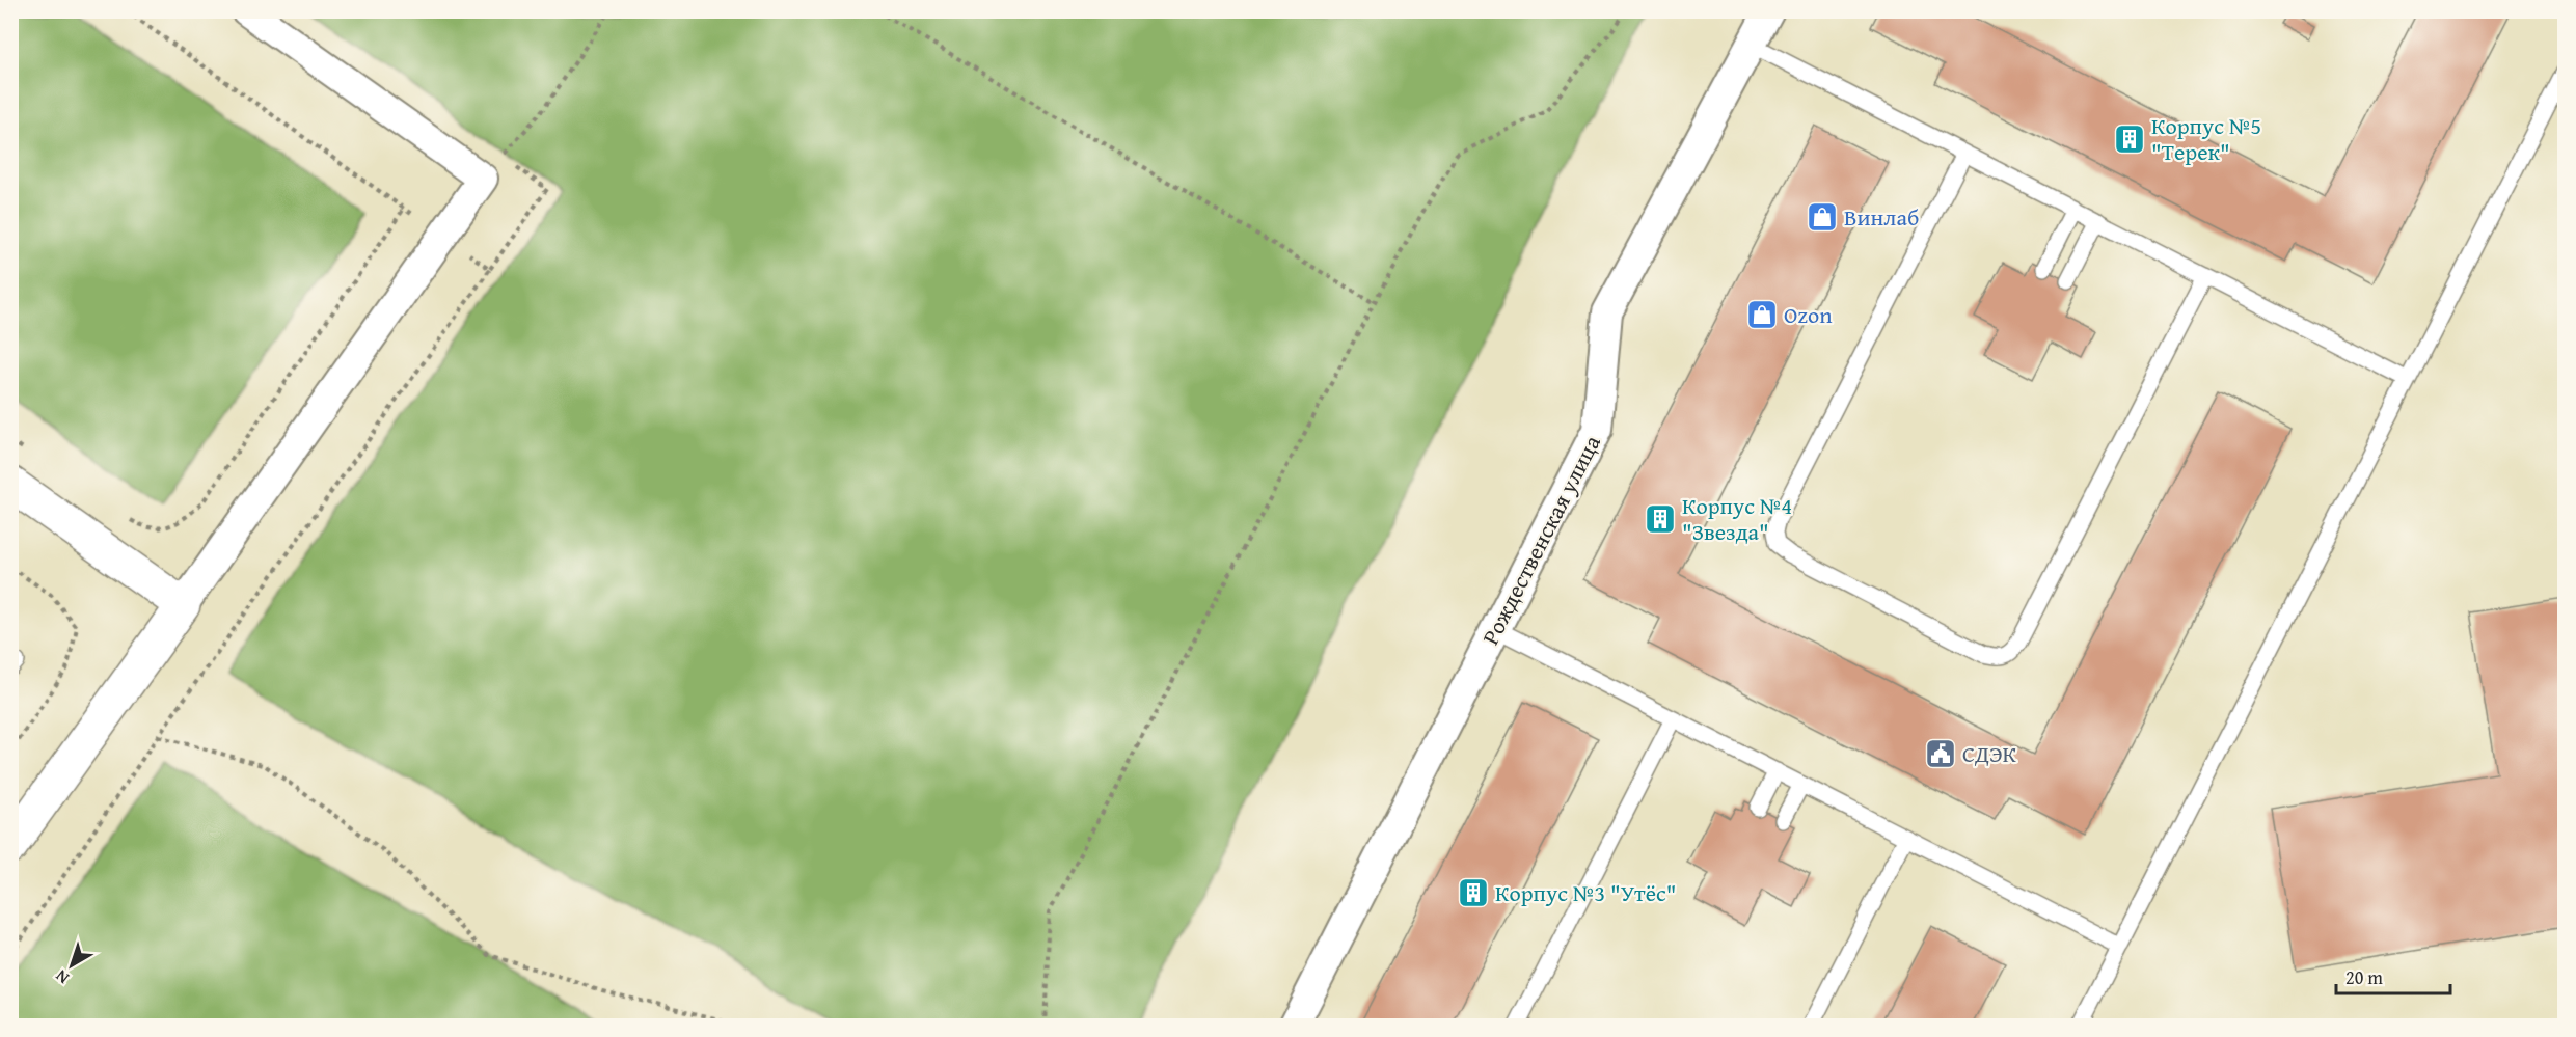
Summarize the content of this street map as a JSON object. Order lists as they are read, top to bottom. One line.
{"streets":{"street":["Рождественская улица"]},"places":{"building":["Корпус №5 \"Терек\"","Корпус №4 \"Звезда\"","Корпус №3 \"Утёс\""],"shop":["Винлаб","Ozon"],"public building":["СДЭК"]},"scale_bar":"20 m","north":"bottom left"}
